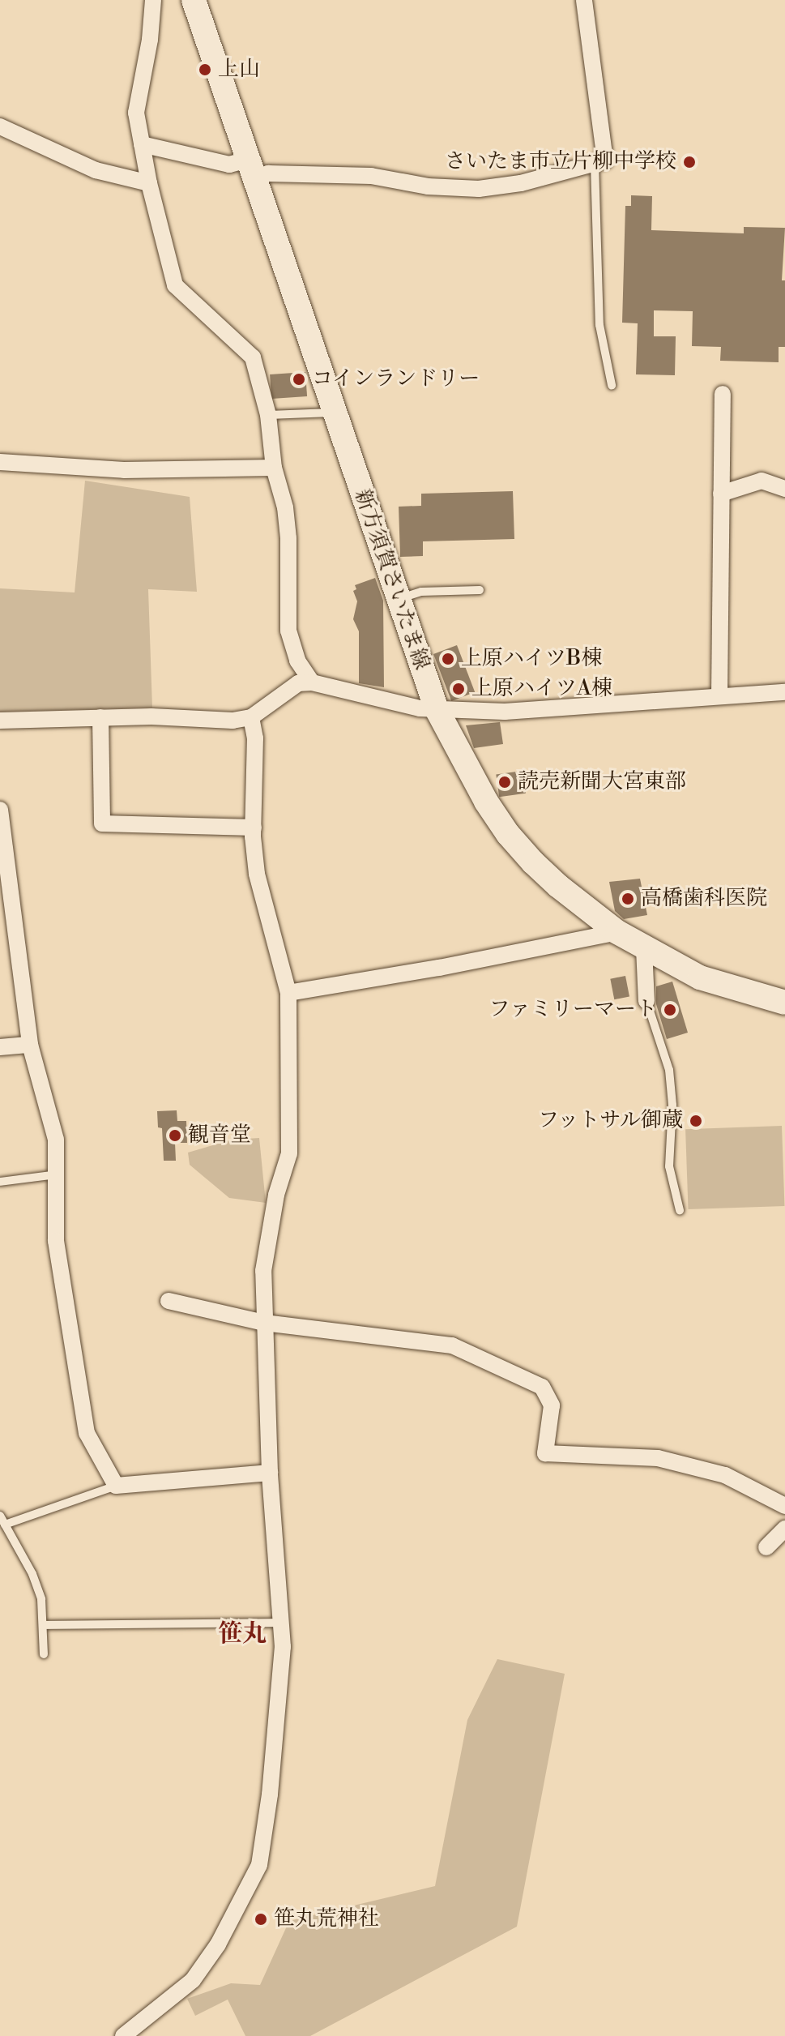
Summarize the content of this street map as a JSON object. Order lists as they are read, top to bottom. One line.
{"streets":{"main road":["新方須賀さいたま線"]},"districts":["笹丸"],"places":["上山","さいたま市立片柳中学校","コインランドリー","上原ハイツB棟","上原ハイツA棟","読売新聞大宮東部","高橋歯科医院","ファミリーマート","フットサル御蔵","観音堂","笹丸荒神社"]}
